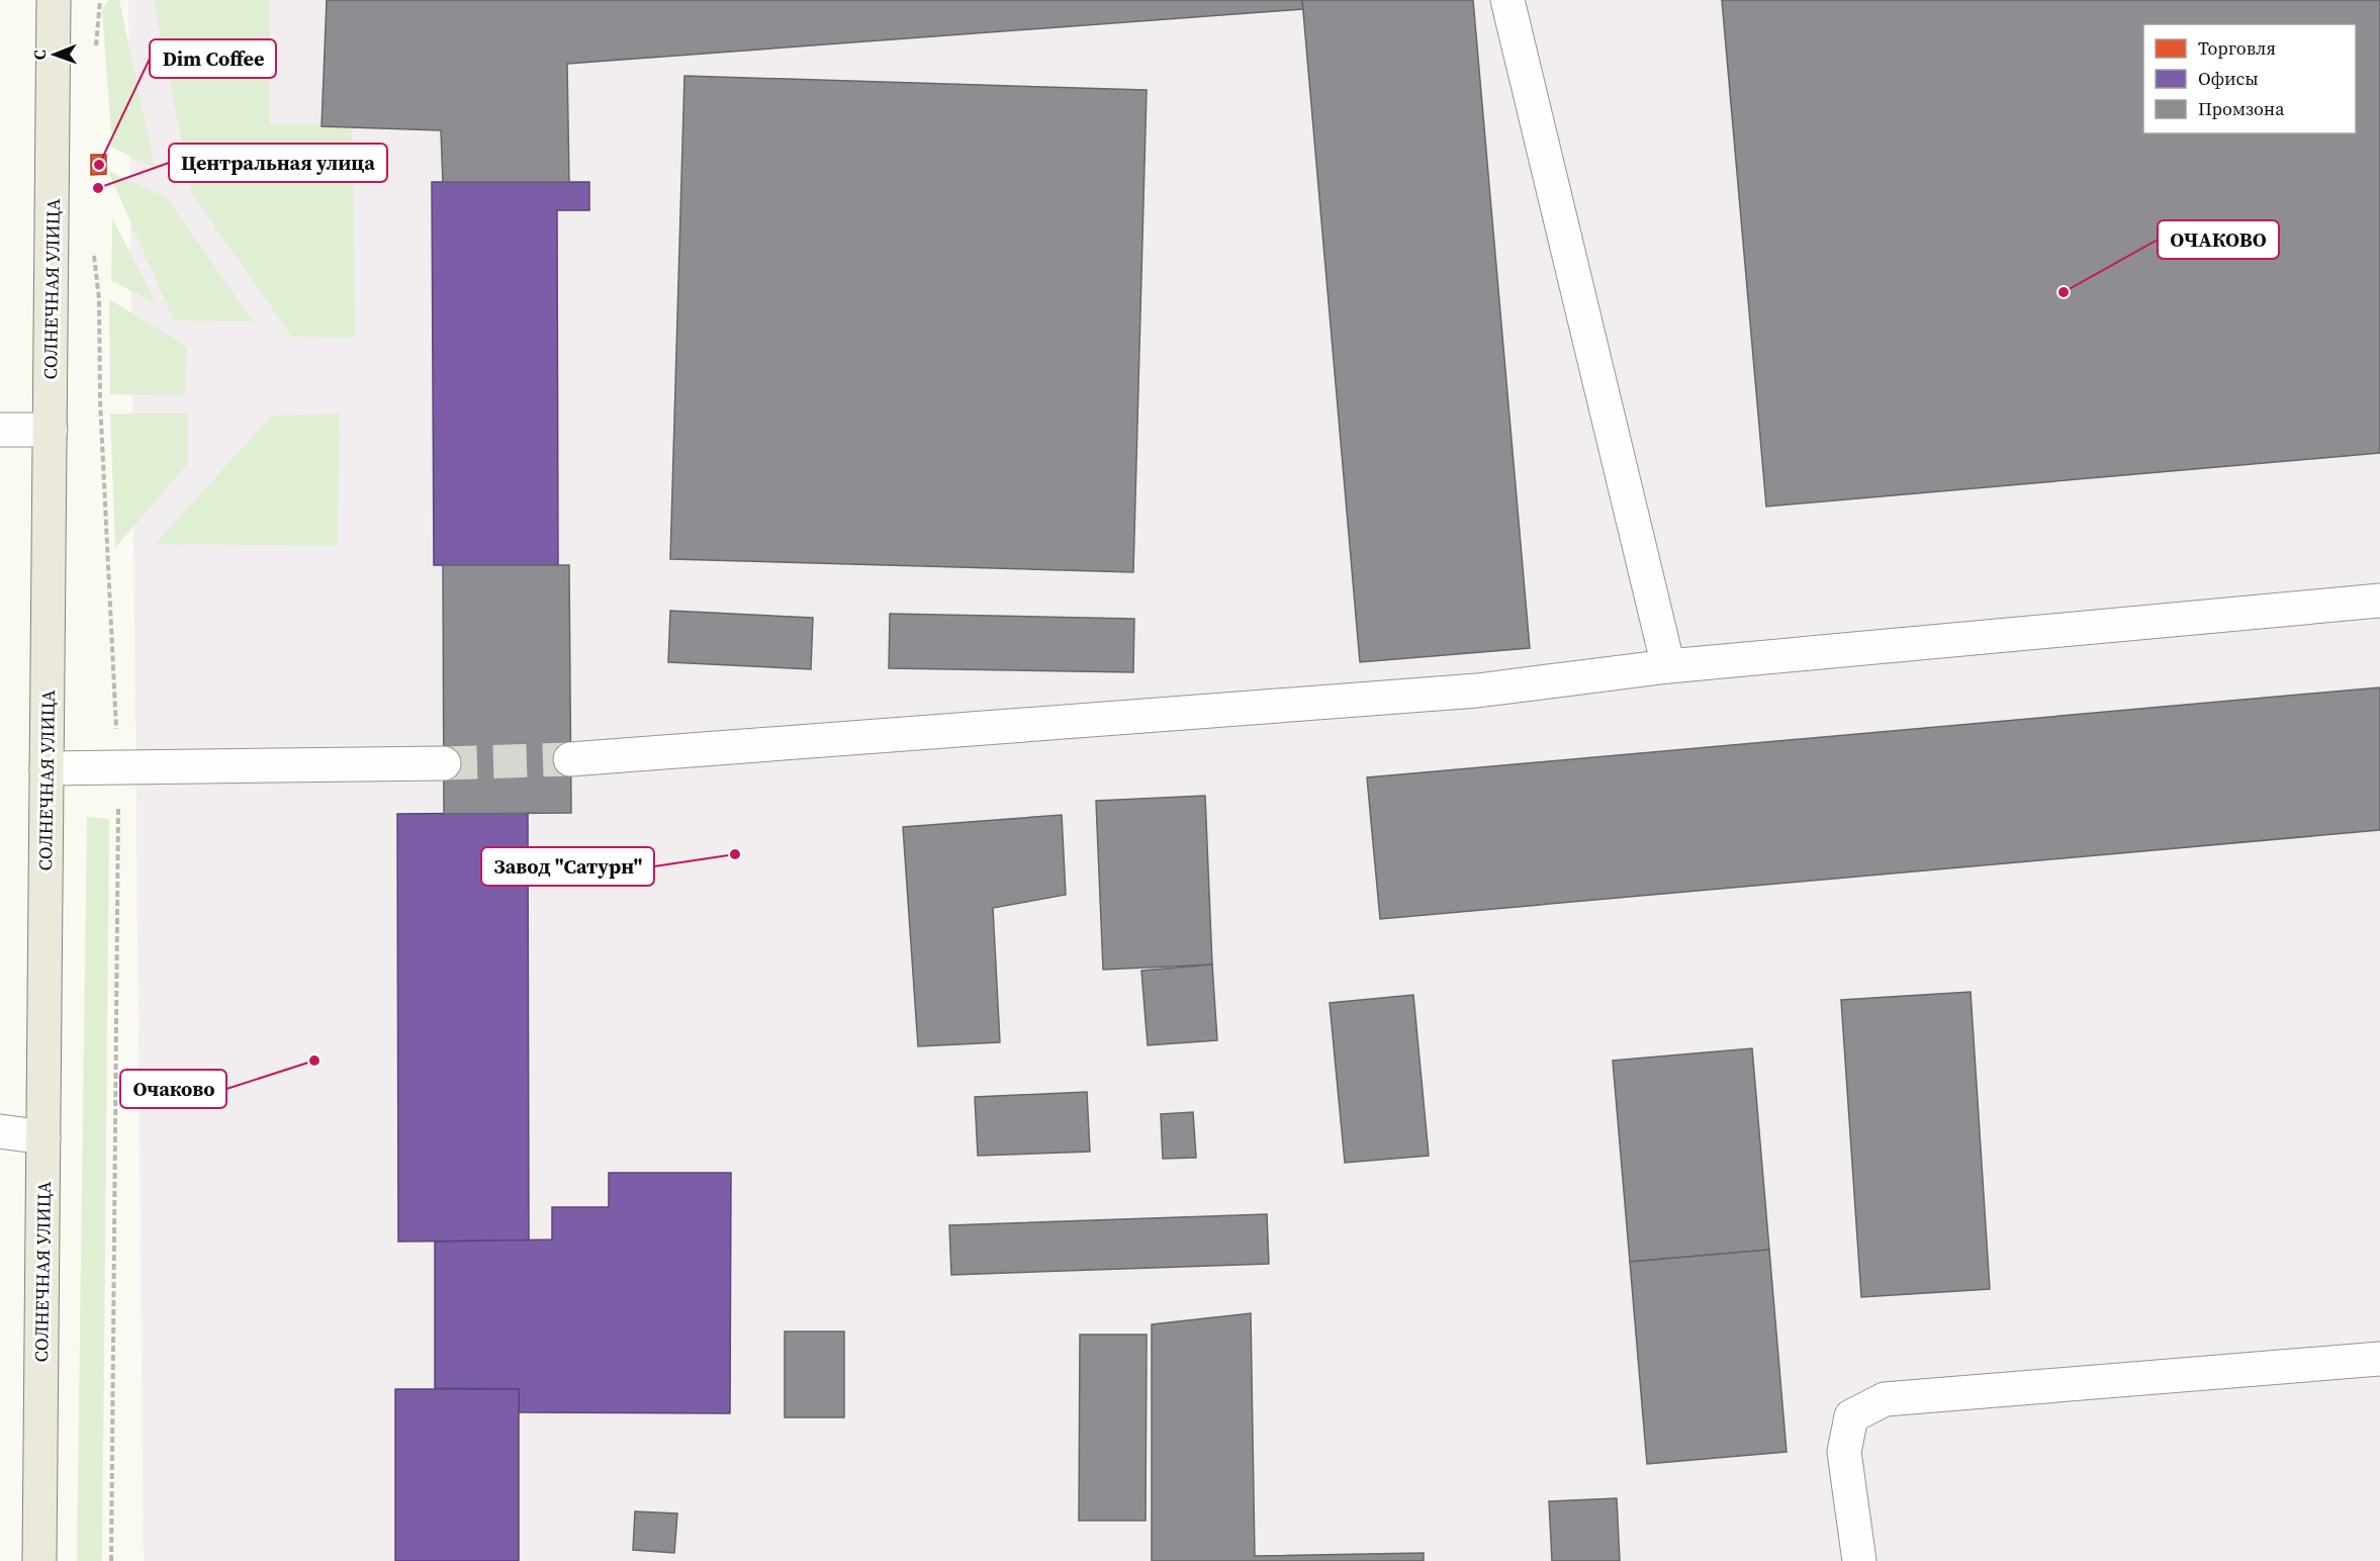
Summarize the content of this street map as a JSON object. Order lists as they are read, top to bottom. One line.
{"streets":{"main road":["СОЛНЕЧНАЯ УЛИЦА"]},"places":["Dim Coffee","Центральная улица","ОЧАКОВО","Завод \"Сатурн\"","Очаково"],"legend":["Торговля","Офисы","Промзона"],"north":"left"}
